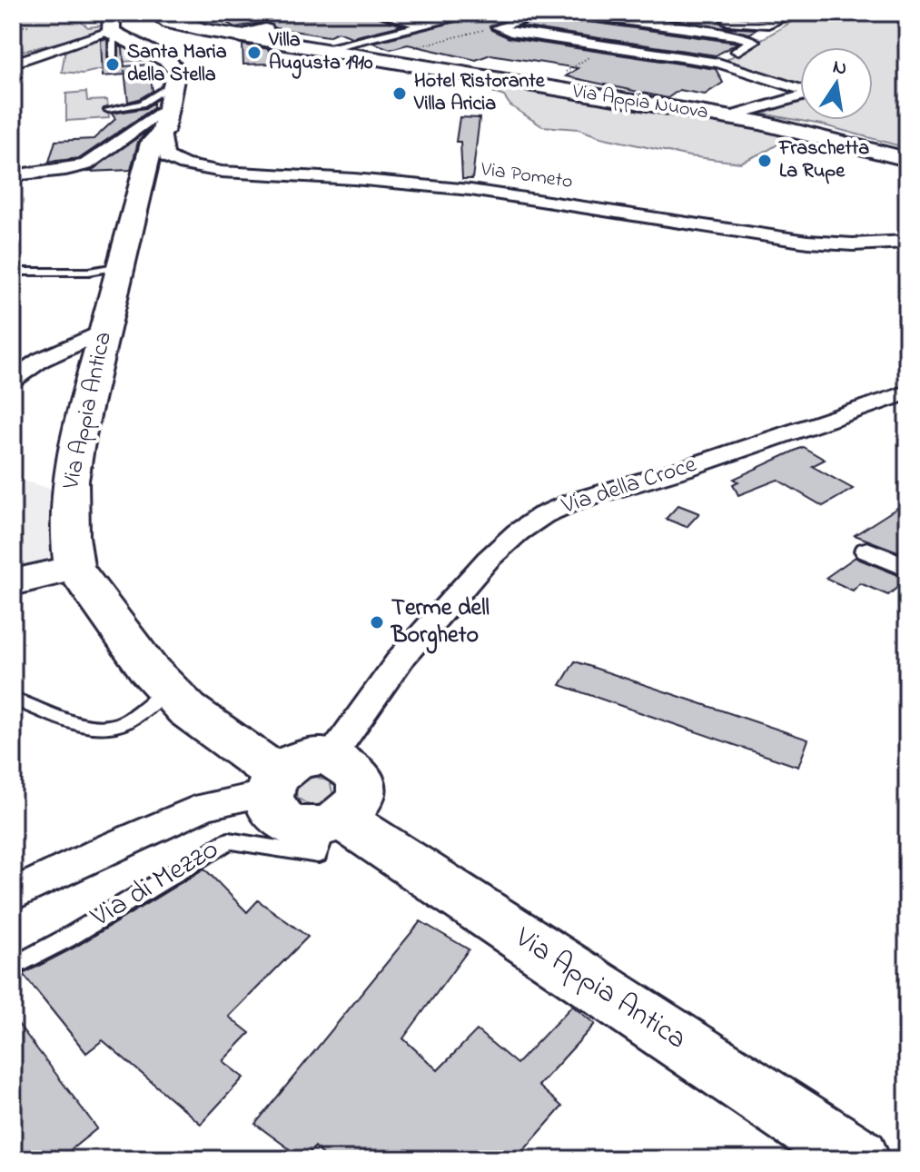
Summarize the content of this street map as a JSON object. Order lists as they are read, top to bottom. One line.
{"streets":{"street":["Via Appia Nuova","Via Pometo","Via Appia Antica","Via della Croce","Via di Mezzo"]},"crossings":[["Via Pometo","Via Appia Antica"],["Via Appia Antica","Via della Croce"],["Via Appia Antica","Via di Mezzo"],["Via della Croce","Via di Mezzo"]],"places":["Villa Augusta 1910","Santa Maria della Stella","Hotel Ristorante Villa Aricia","Fraschetta La Rupe","Terme dell Borgheto"],"north":"top"}
